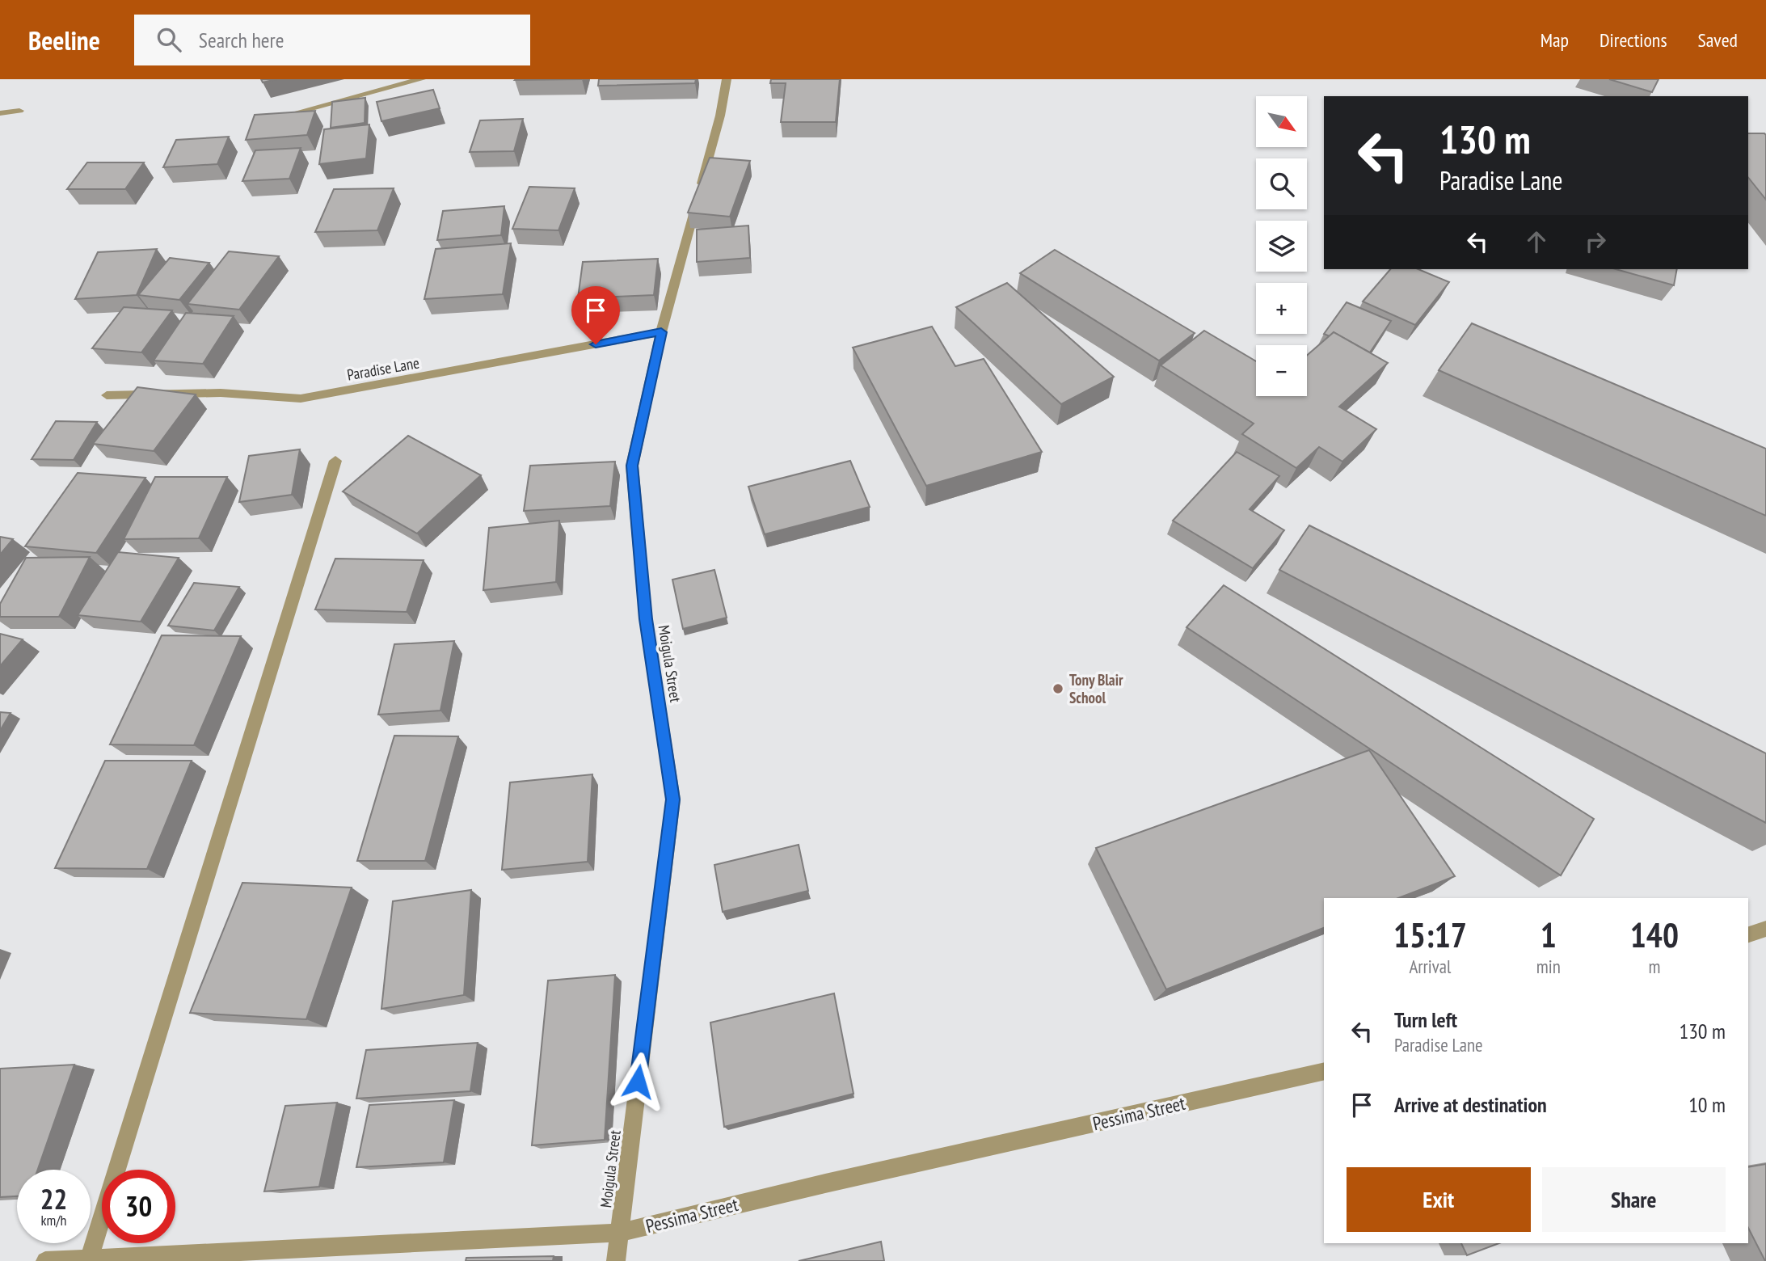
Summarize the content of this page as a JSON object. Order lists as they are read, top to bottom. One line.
{"streets":{"street":["Paradise Lane","Moigula Street","Pessima Street"]},"crossings":[["Paradise Lane","Moigula Street"],["Moigula Street","Pessima Street"]],"places":["Tony Blair School"],"north":"bottom right","page":{"header":"Beeline","search":"Search here","nav":["Map","Directions","Saved"],"map_buttons":["+","−"],"turn":["130 m","Paradise Lane"],"eta":["15:17","Arrival","1","min","140","m"],"list":[{"name":"Turn left","note":"Paradise Lane","value":"130 m"},{"name":"Arrive at destination","value":"10 m"}],"buttons":["Exit","Share"],"speed":"22 km/h","limit":"30"}}
